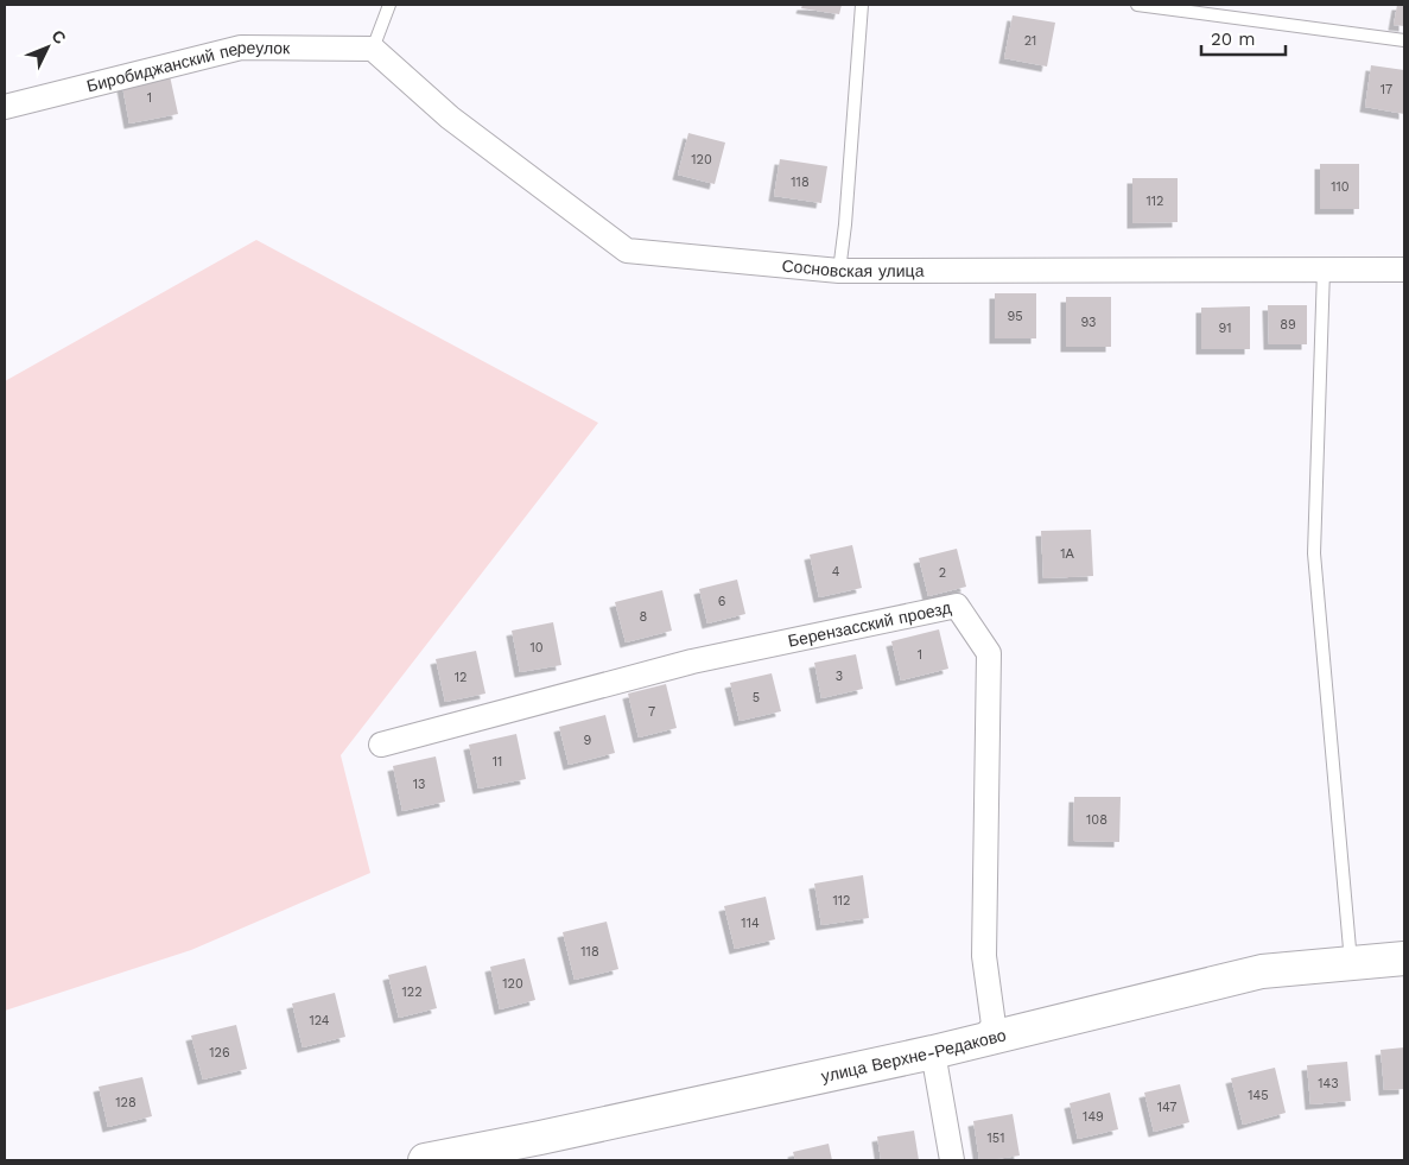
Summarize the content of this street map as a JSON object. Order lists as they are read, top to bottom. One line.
{"streets":{"street":["Биробиджанский переулок","Сосновская улица","Берензасский проезд","улица Верхне-Редаково"]},"crossings":[["Биробиджанский переулок","Сосновская улица"],["Берензасский проезд","улица Верхне-Редаково"]],"house_numbers":["21","17","1","120","118","110","112","95","93","89","91","1А","4","2","6","8","10","1","3","12","5","7","9","11","13","108","112","114","118","120","122","124","126","143","145","128","147","149","151"],"scale_bar":"20 m","north":"top right"}
